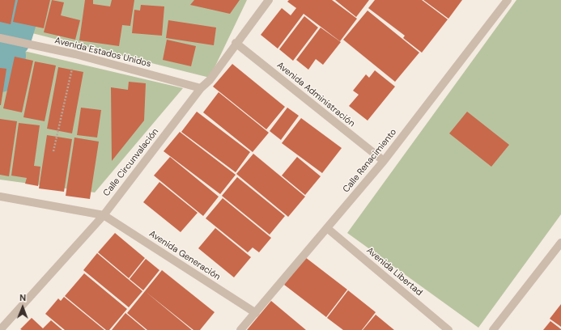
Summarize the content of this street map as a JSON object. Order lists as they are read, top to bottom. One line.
{"streets":{"street":["Avenida Estados Unidos","Avenida Administración","Calle Renacimiento","Calle Circunvalación","Avenida Generación","Avenida Libertad"]},"crossings":[["Avenida Estados Unidos","Calle Circunvalación"],["Avenida Administración","Calle Renacimiento"],["Avenida Administración","Calle Circunvalación"],["Calle Renacimiento","Avenida Generación"],["Calle Renacimiento","Avenida Libertad"],["Calle Circunvalación","Avenida Generación"]],"north":"top"}
